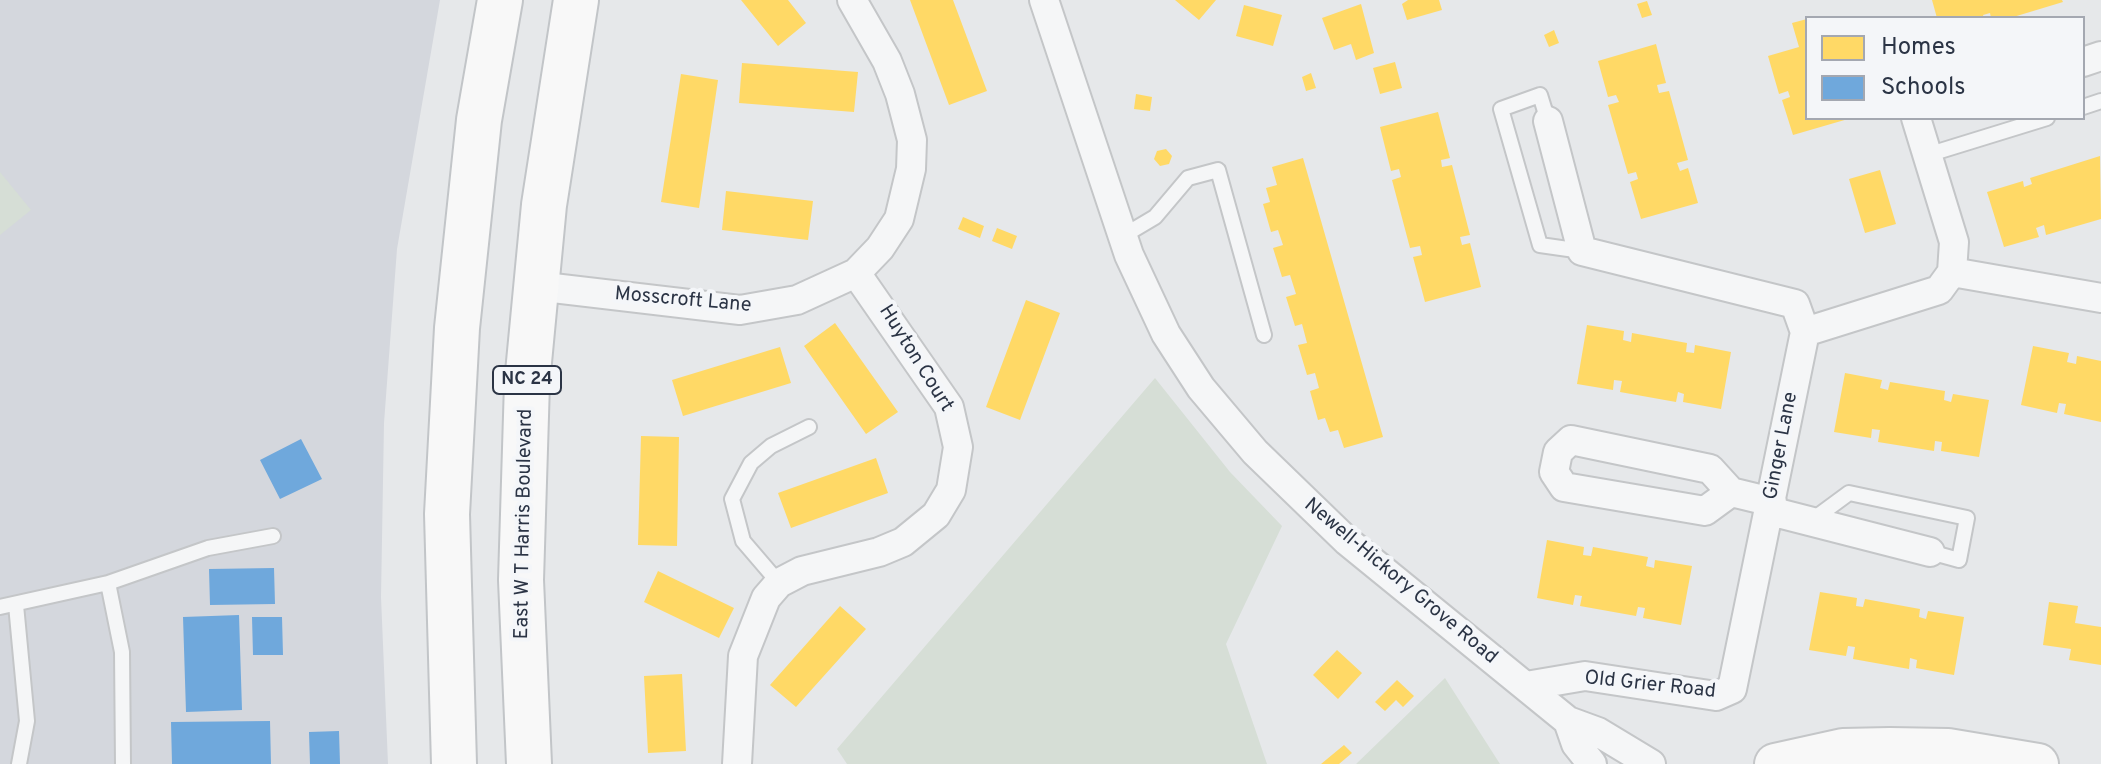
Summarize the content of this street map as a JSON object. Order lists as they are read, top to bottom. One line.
{"streets":{"main road":["NC 24","East W T Harris Boulevard"],"street":["Mosscroft Lane","Huyton Court","Ginger Lane","Newell-Hickory Grove Road","Old Grier Road"]},"crossings":[["Mosscroft Lane","Huyton Court"],["Mosscroft Lane","East W T Harris Boulevard"],["Ginger Lane","Old Grier Road"],["Newell-Hickory Grove Road","Old Grier Road"]],"legend":["Homes","Schools"]}
